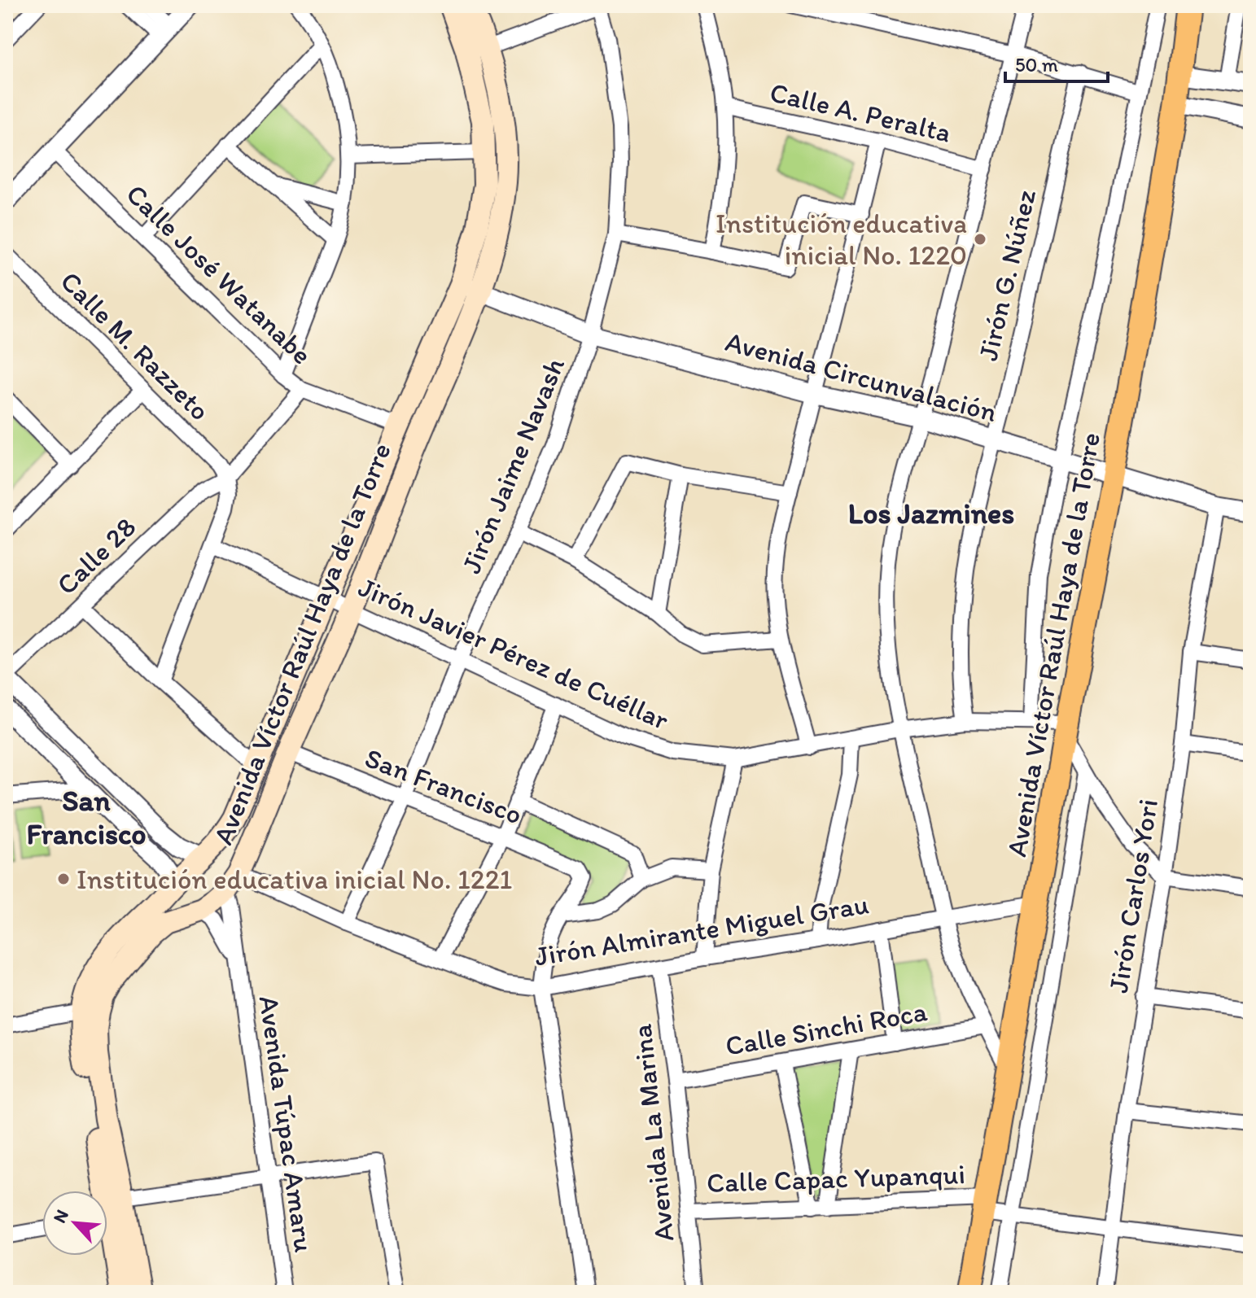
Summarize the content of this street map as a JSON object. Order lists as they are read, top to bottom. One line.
{"streets":{"main road":["Avenida Víctor Raúl Haya de la Torre"],"street":["Calle A. Peralta","Calle José Watanabe","Jirón G. Núñez","Calle M. Razzeto","Avenida Circunvalación","Jirón Jaime Navash","Calle 28","Jirón Javier Pérez de Cuéllar","San Francisco","Jirón Carlos Yori","Jirón Almirante Miguel Grau","Calle Sinchi Roca","Avenida Túpac Amaru","Avenida La Marina","Calle Capac Yupanqui"]},"crossings":[["Calle José Watanabe","Calle 28"],["Calle José Watanabe","Avenida Víctor Raúl Haya de la Torre"],["Jirón G. Núñez","Avenida Circunvalación"],["Jirón G. Núñez","Jirón Javier Pérez de Cuéllar"],["Calle M. Razzeto","Calle 28"],["Avenida Circunvalación","Jirón Jaime Navash"],["Avenida Circunvalación","Avenida Víctor Raúl Haya de la Torre"],["Avenida Circunvalación","Jirón Carlos Yori"],["Jirón Jaime Navash","Jirón Javier Pérez de Cuéllar"],["Jirón Jaime Navash","San Francisco"],["Jirón Jaime Navash","Jirón Almirante Miguel Grau"],["Avenida Víctor Raúl Haya de la Torre","Jirón Javier Pérez de Cuéllar"],["Avenida Víctor Raúl Haya de la Torre","San Francisco"],["Avenida Víctor Raúl Haya de la Torre","Jirón Almirante Miguel Grau"],["Avenida Víctor Raúl Haya de la Torre","Avenida Túpac Amaru"],["Avenida Víctor Raúl Haya de la Torre","Calle Capac Yupanqui"],["Jirón Carlos Yori","Calle Capac Yupanqui"],["Jirón Almirante Miguel Grau","Avenida Túpac Amaru"],["Jirón Almirante Miguel Grau","Avenida La Marina"],["Calle Sinchi Roca","Avenida La Marina"],["Avenida La Marina","Calle Capac Yupanqui"]],"districts":["Los Jazmines","San Francisco"],"places":["Institución educativa inicial No. 1220","Institución educativa inicial No. 1221"],"scale_bar":"50 m","north":"top left"}
